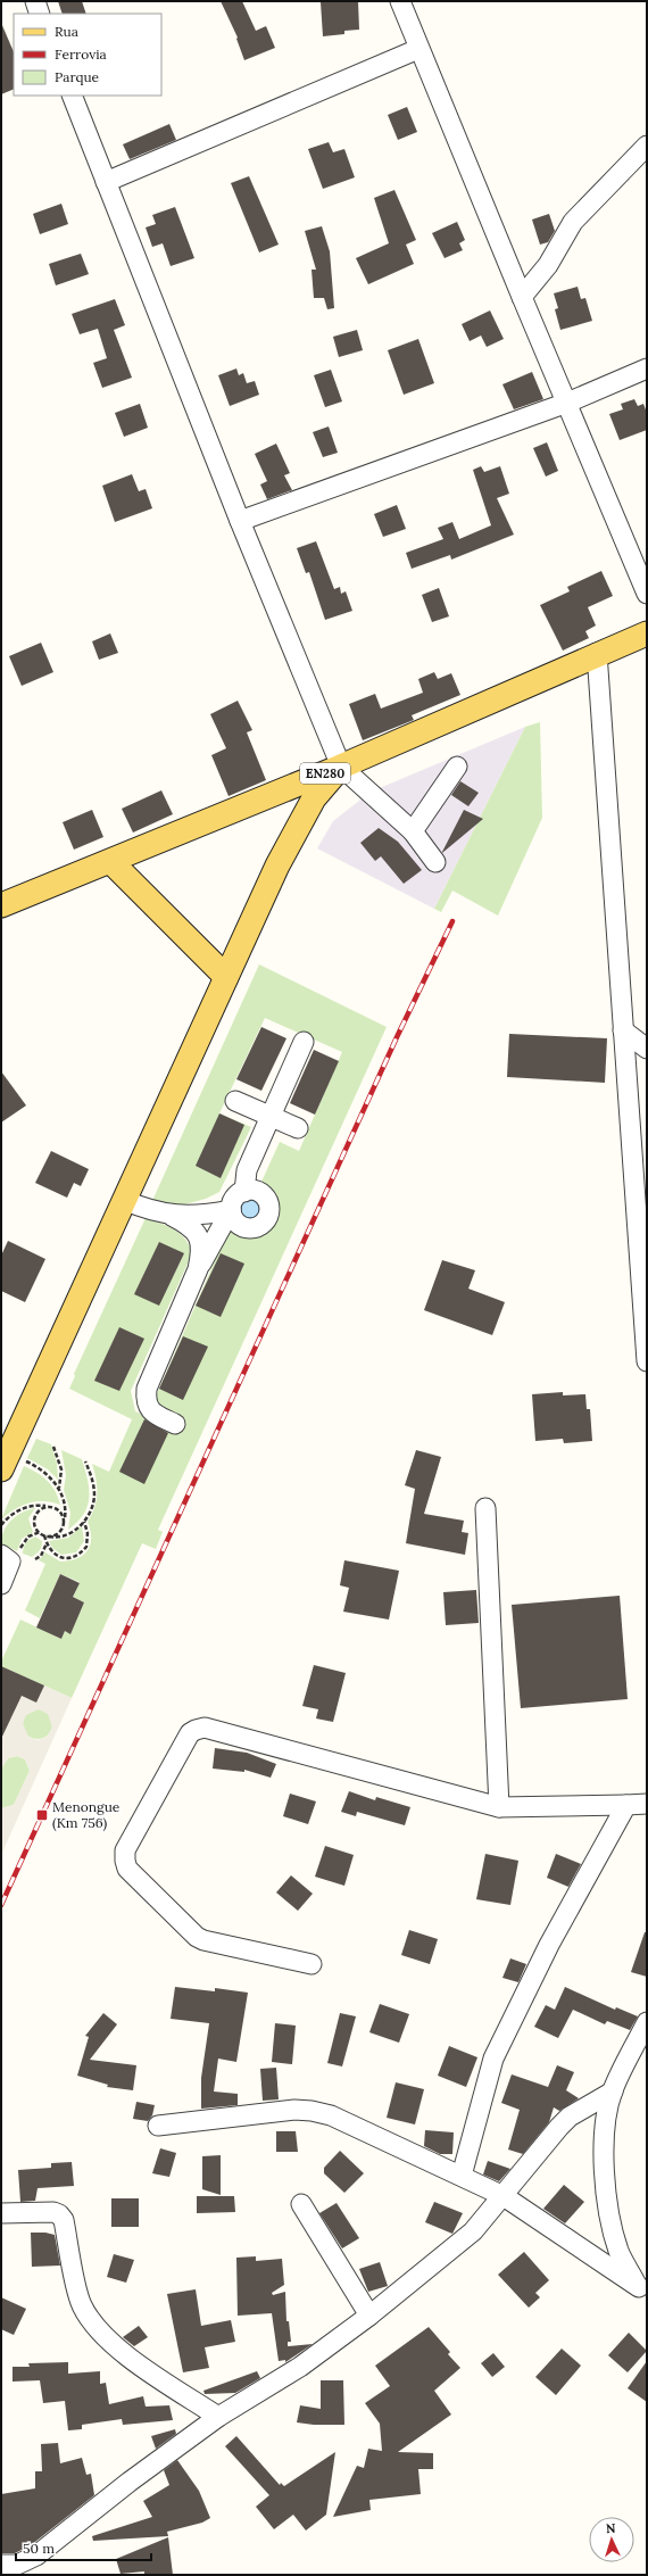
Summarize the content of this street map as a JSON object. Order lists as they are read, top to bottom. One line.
{"streets":{"main road":["EN280"]},"places":{"transit":["Menongue (Km 756)"]},"legend":["Rua","Ferrovia","Parque"],"scale_bar":"50 m","north":"top"}
